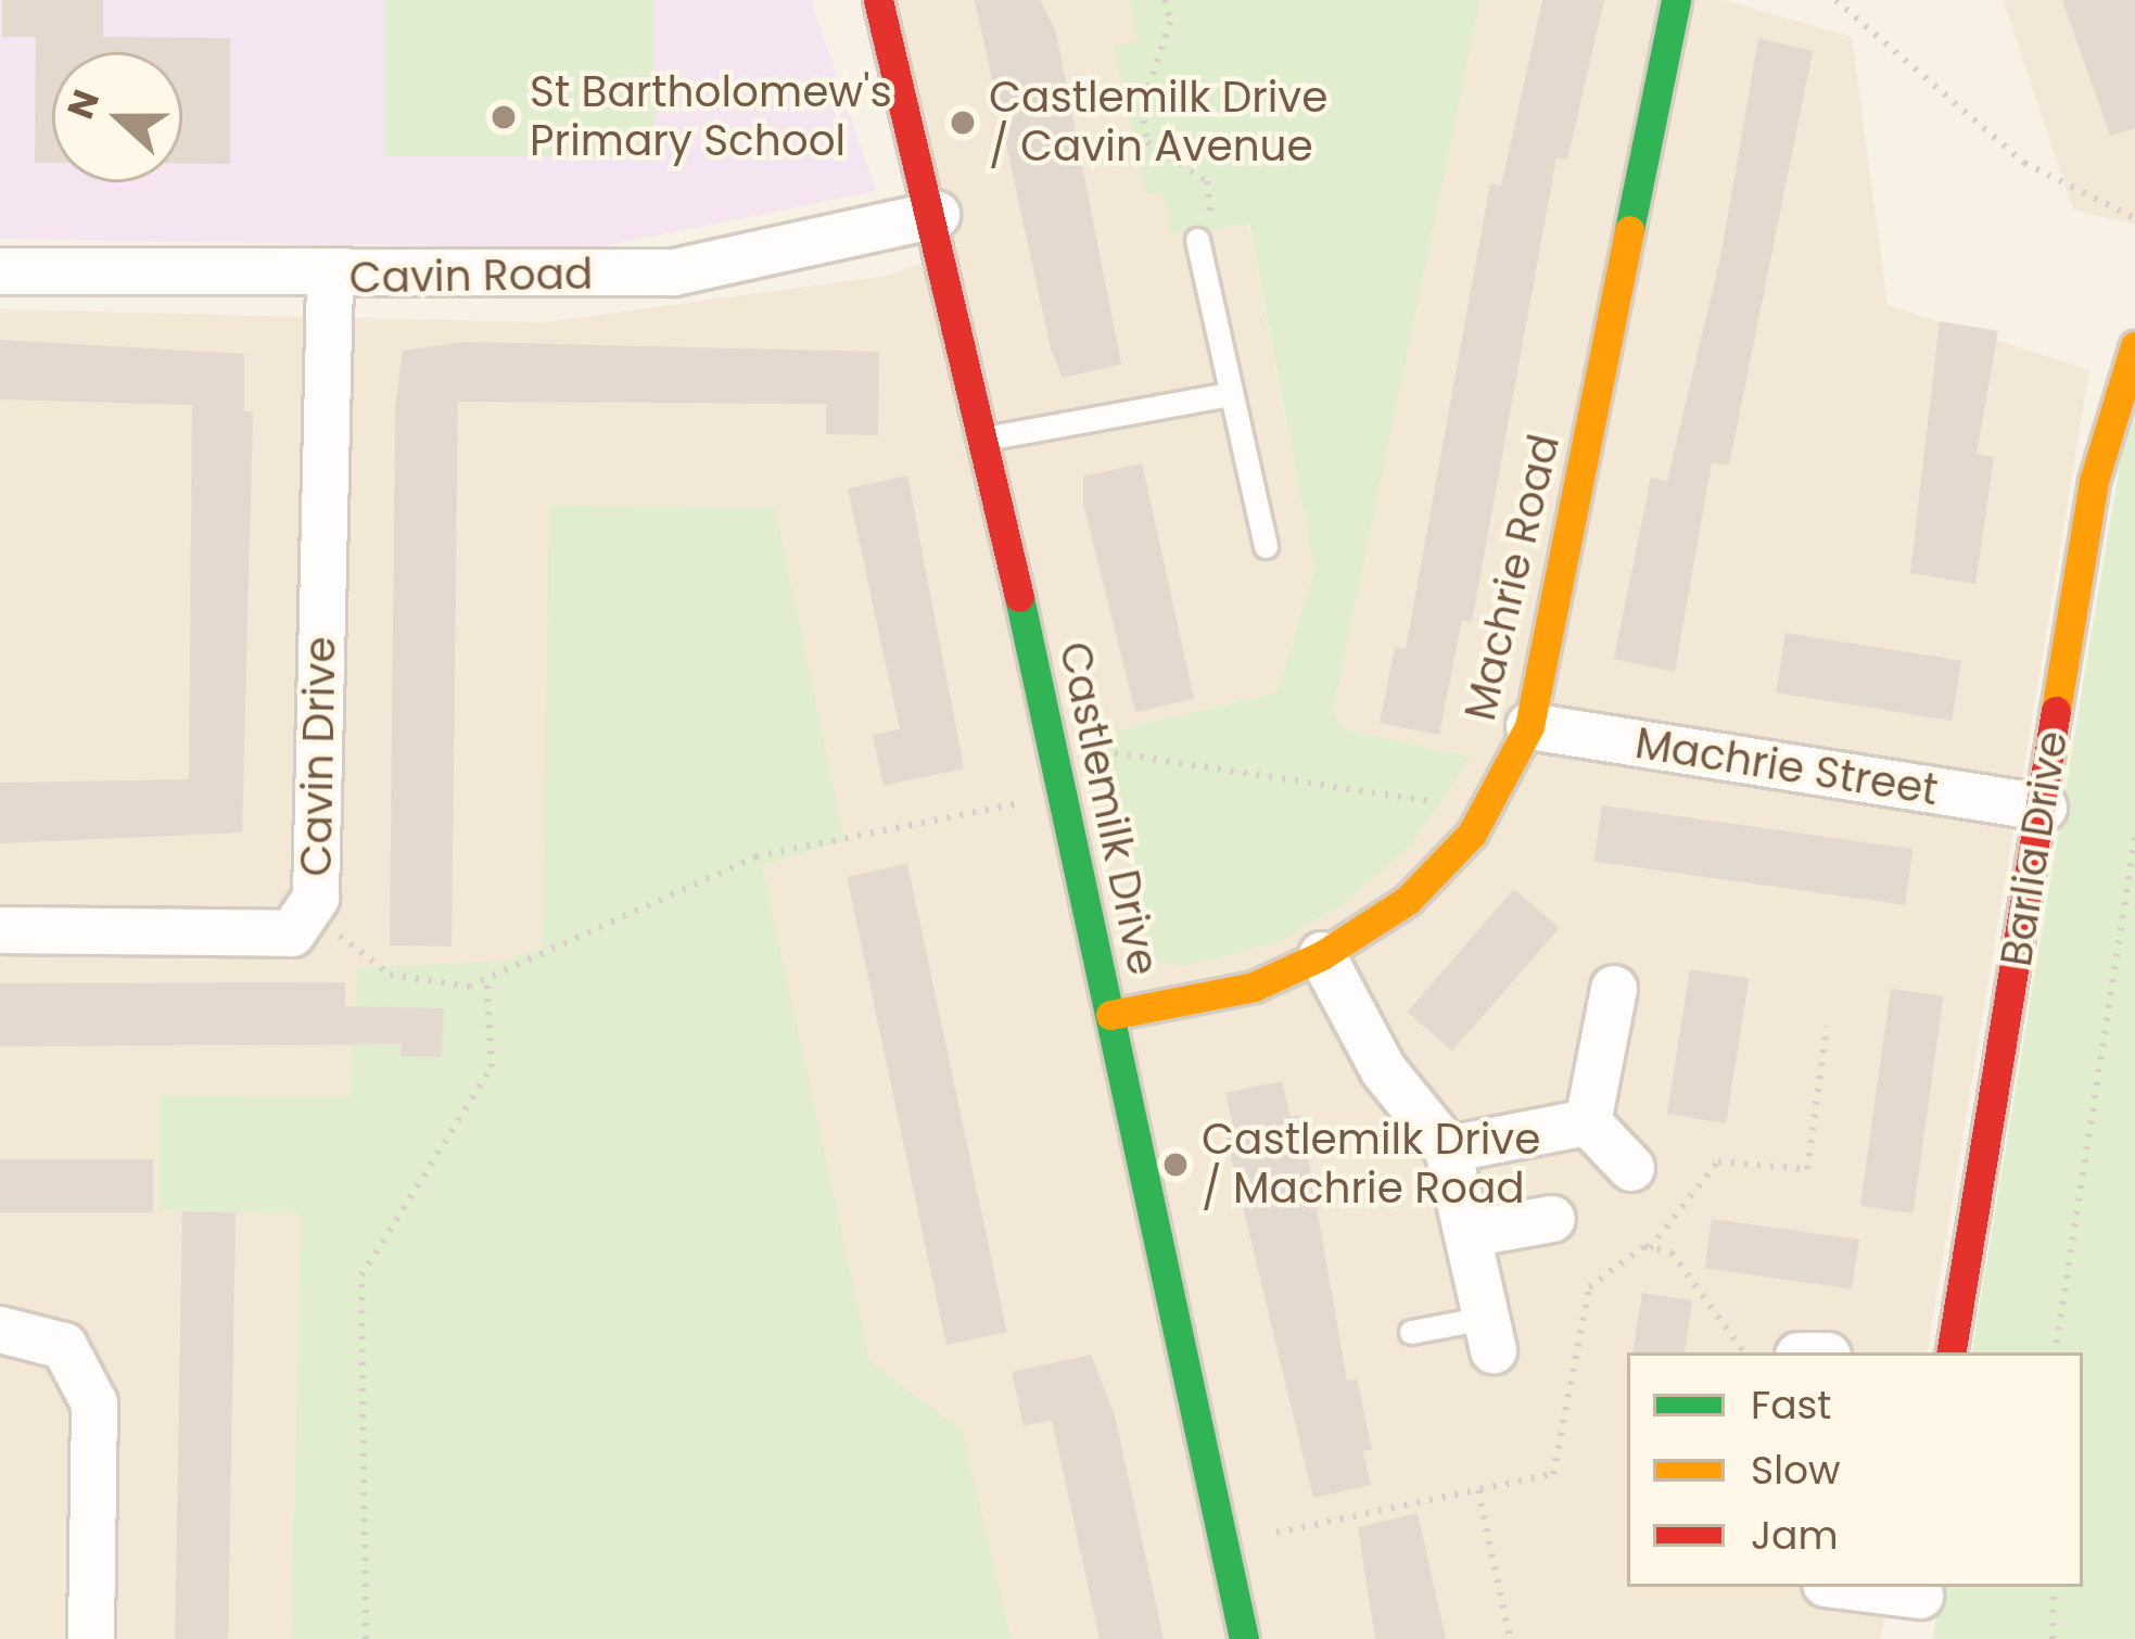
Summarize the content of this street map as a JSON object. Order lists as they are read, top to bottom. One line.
{"streets":{"street":["Cavin Road","Machrie Road","Cavin Drive","Machrie Street","Castlemilk Drive","Barlia Drive"]},"crossings":[["Cavin Road","Cavin Drive"],["Cavin Road","Castlemilk Drive"],["Machrie Road","Machrie Street"],["Machrie Road","Castlemilk Drive"],["Machrie Street","Barlia Drive"]],"places":["St Bartholomew's Primary School","Castlemilk Drive / Cavin Avenue","Castlemilk Drive / Machrie Road"],"legend":["Fast","Slow","Jam"],"north":"left"}
